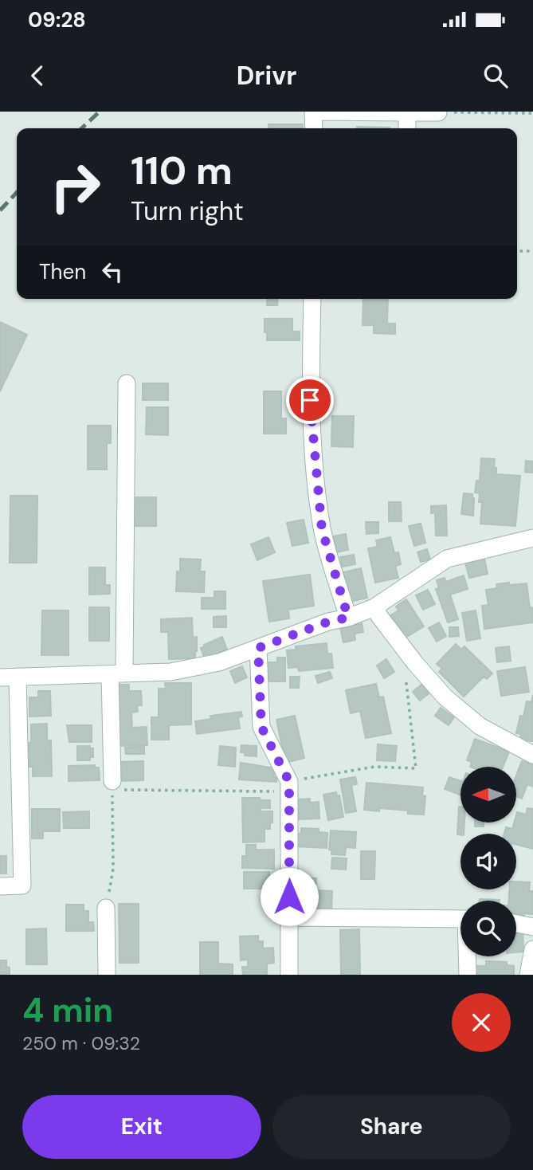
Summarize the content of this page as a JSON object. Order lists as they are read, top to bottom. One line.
{"north":"left","page":{"status":"09:28","header":"Drivr","turn":["110 m","Turn right"],"then":"Then","heading":["4 min","250 m · 09:32"],"buttons":["Exit","Share"]}}
